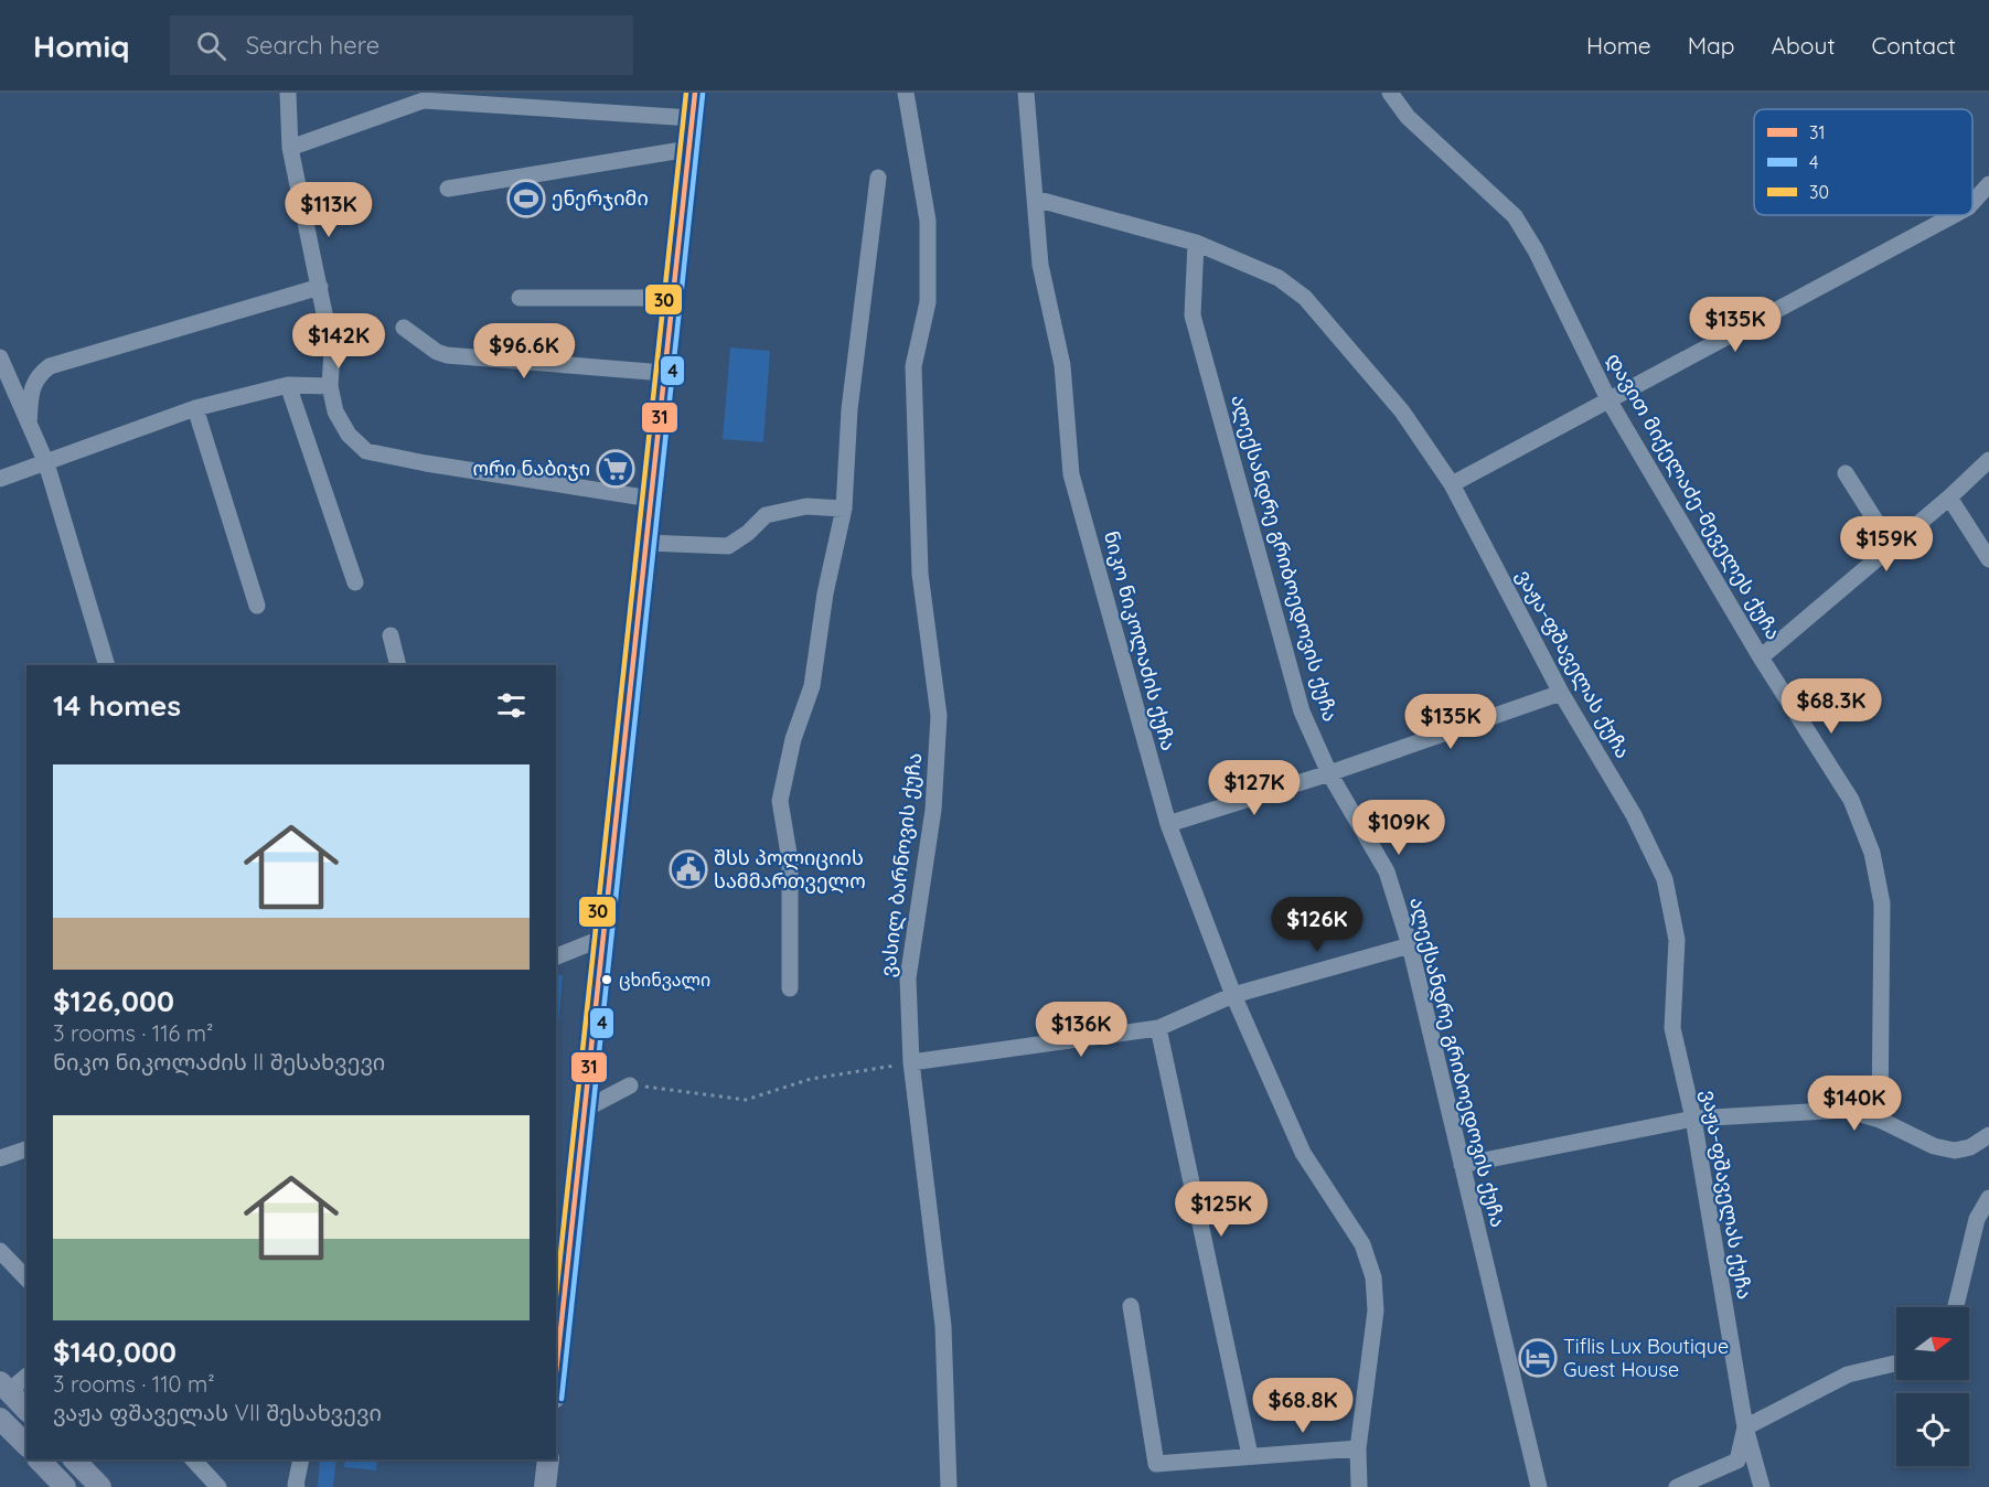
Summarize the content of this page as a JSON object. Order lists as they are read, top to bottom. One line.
{"streets":{"street":["დავით მიქელაძე-მეველეს ქუჩა","ალექსანდრე გრიბოედოვის ქუჩა","ნიკო ნიკოლაძის ქუჩა","ვაჟა-ფშაველას ქუჩა","ვასილ ბარნოვის ქუჩა"]},"crossings":[["ალექსანდრე გრიბოედოვის ქუჩა","ვაჟა-ფშაველას ქუჩა"],["ნიკო ნიკოლაძის ქუჩა","ვაჟა-ფშაველას ქუჩა"]],"places":{"sports":["ენერჯიმი"],"supermarket":["ორი ნაბიჯი"],"public building":["შსს პოლიციის სამმართველო"],"other":["ცხინვალი"],"hotel":["Tiflis Lux Boutique Guest House"]},"lines":["transit line 31","transit line 30","transit line 4"],"legend":["31","4","30"],"north":"right","page":{"header":"Homiq","search":"Search here","nav":["Home","Map","About","Contact"],"price":["$113K","$135K","$142K","$96.6K","$159K","$68.3K","$135K","$127K","$109K","$126K","$136K","$140K","$125K","$68.8K"],"heading":"14 homes","list":[{"name":"$126,000","note":"3 rooms · 116 m² · ნიკო ნიკოლაძის II შესახვევი"},{"name":"$140,000","note":"3 rooms · 110 m² · ვაჟა ფშაველას VII შესახვევი"}]}}
